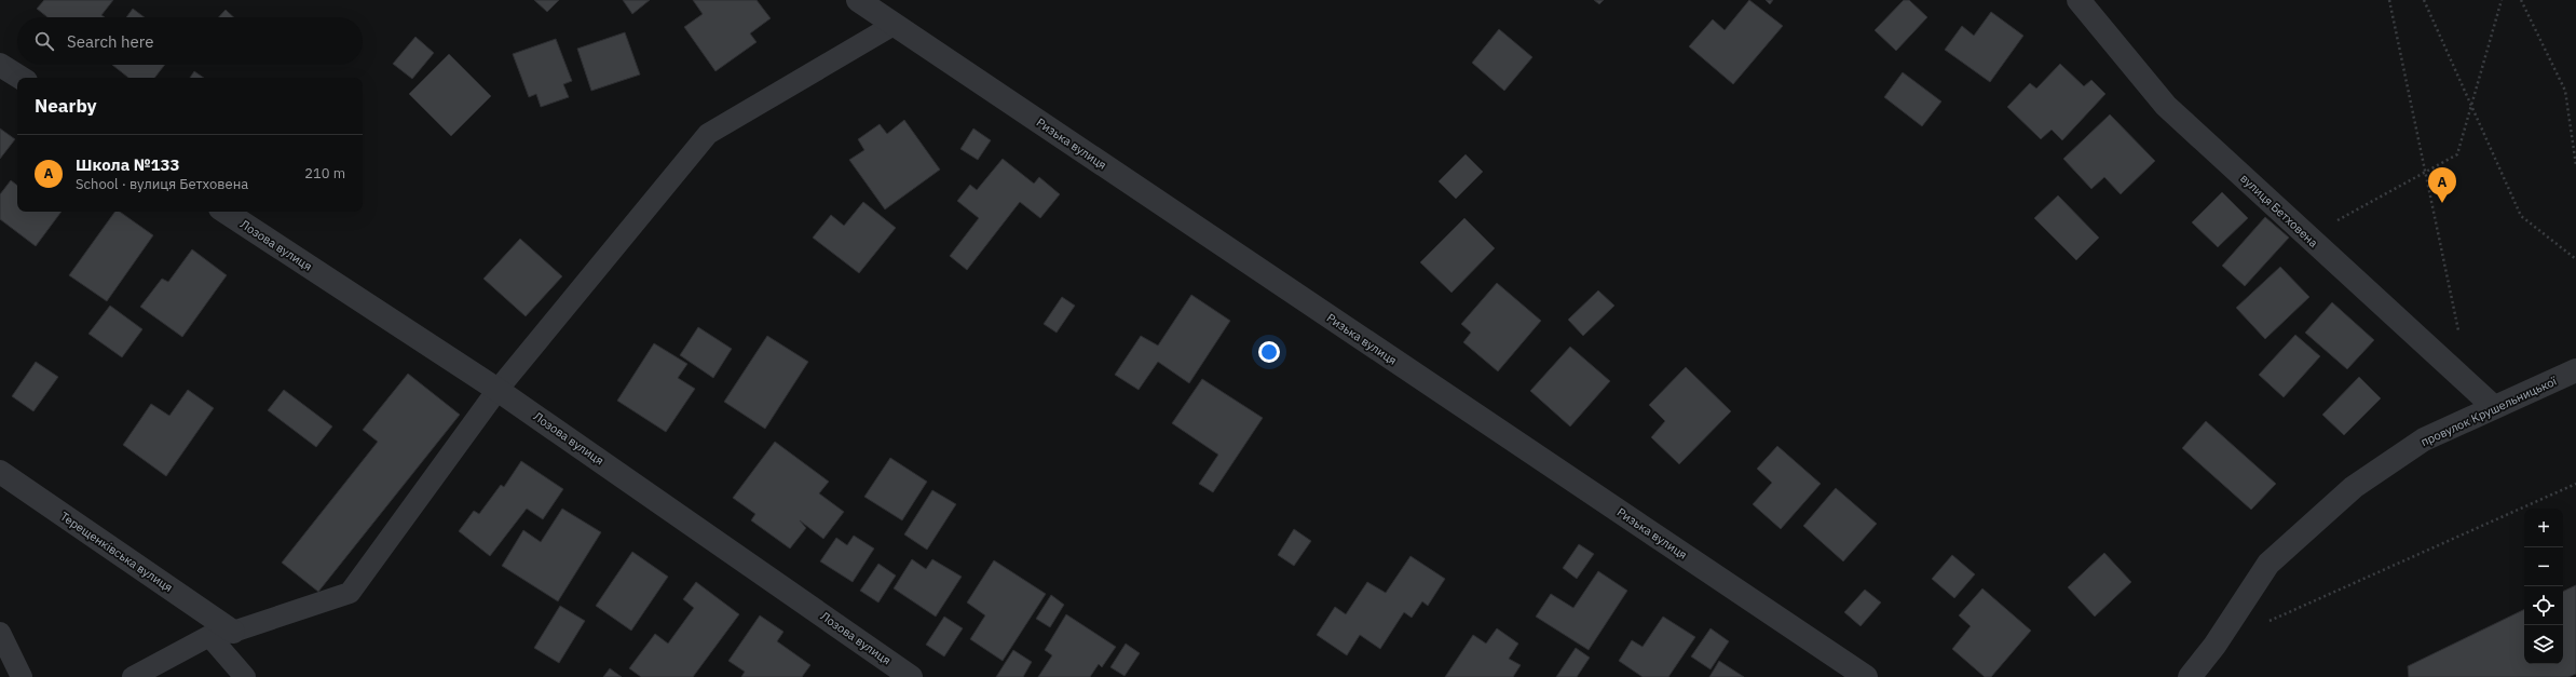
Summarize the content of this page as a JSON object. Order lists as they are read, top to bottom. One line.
{"streets":{"street":["Ризька вулиця","вулиця Бетховена","Лозова вулиця","провулок Крушельницької","Терещенківська вулиця"]},"crossings":[["вулиця Бетховена","провулок Крушельницької"]],"page":{"search":"Search here","heading":"Nearby","list":[{"mark":"A","name":"Школа №133","note":"School · вулиця Бетховена","value":"210 m"}],"pins":"A","map_buttons":["+","−"]}}
